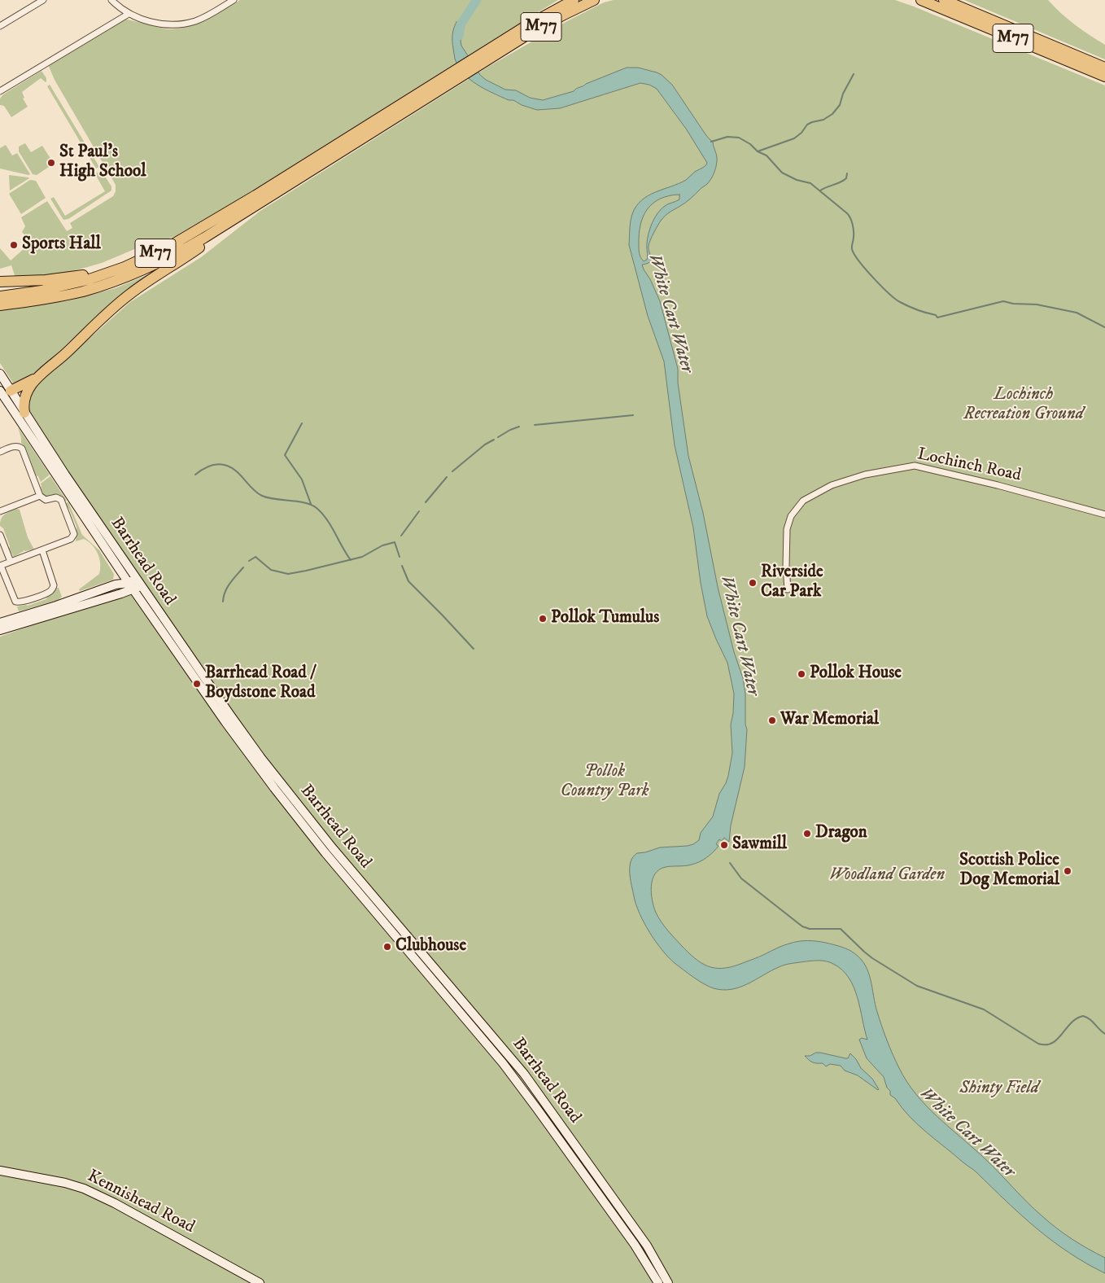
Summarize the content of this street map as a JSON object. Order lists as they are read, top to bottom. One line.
{"streets":{"highway":["M77"],"main road":["Barrhead Road","Kennishead Road"],"street":["Lochinch Road"]},"water":["White Cart Water"],"parks":["Lochinch Recreation Ground","Pollok Country Park","Woodland Garden","Shinty Field"],"places":["St Paul's High School","Sports Hall","Riverside Car Park","Pollok Tumulus","Pollok House","Barrhead Road / Boydstone Road","War Memorial","Dragon","Sawmill","Scottish Police Dog Memorial","Clubhouse"]}
